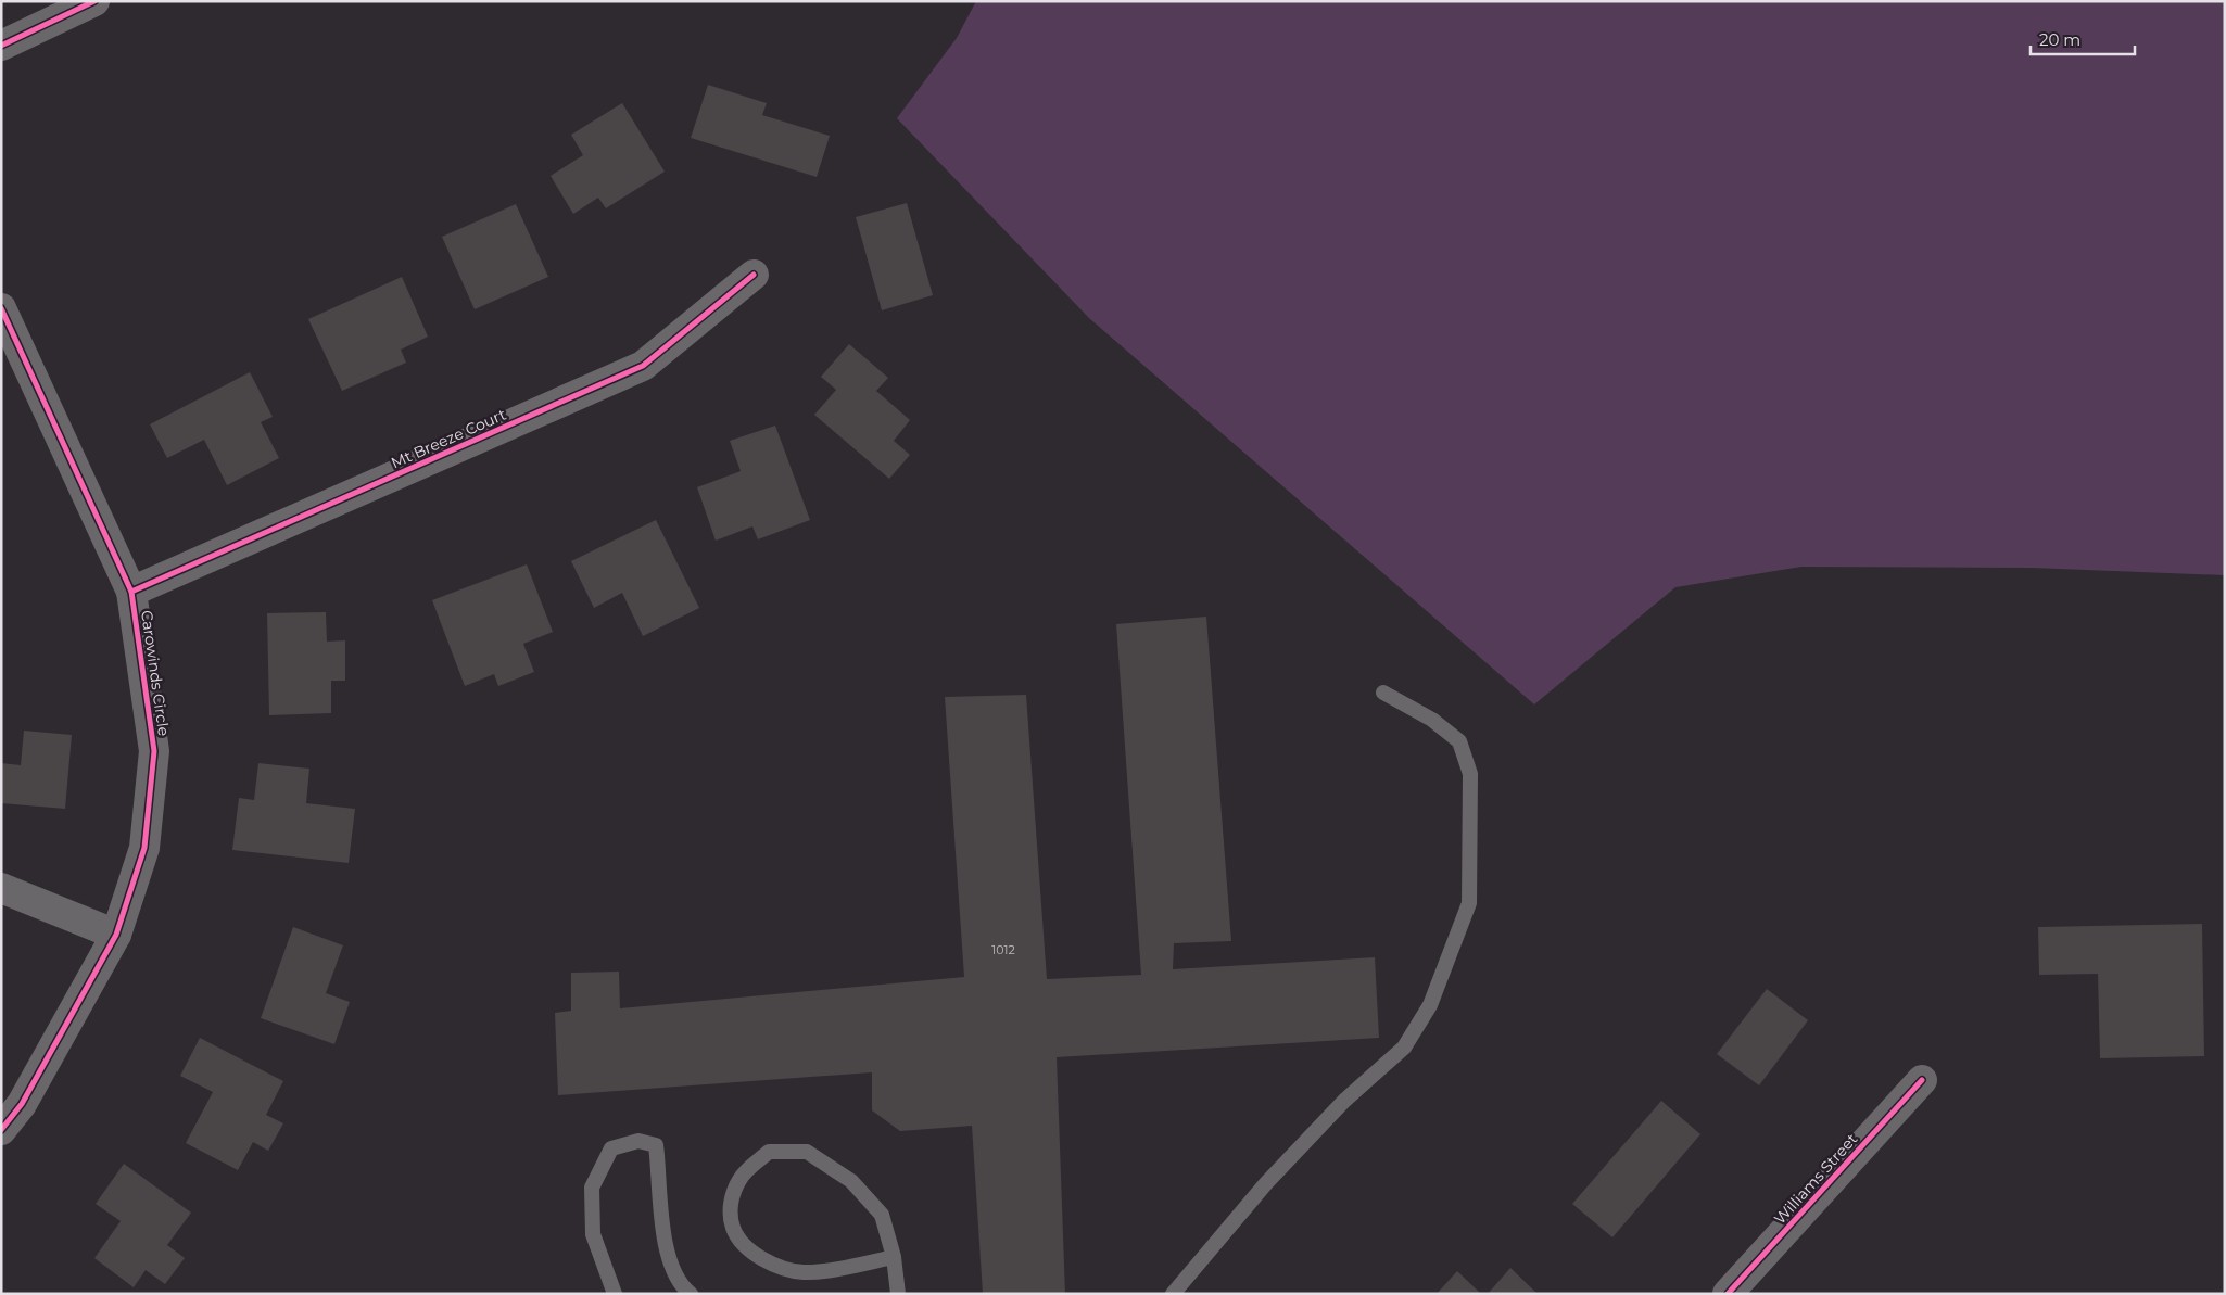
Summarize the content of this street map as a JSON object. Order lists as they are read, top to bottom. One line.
{"streets":{"street":["Mt Breeze Court","Carowinds Circle","Williams Street"]},"crossings":[["Mt Breeze Court","Carowinds Circle"]],"house_numbers":["1012"],"scale_bar":"20 m"}
